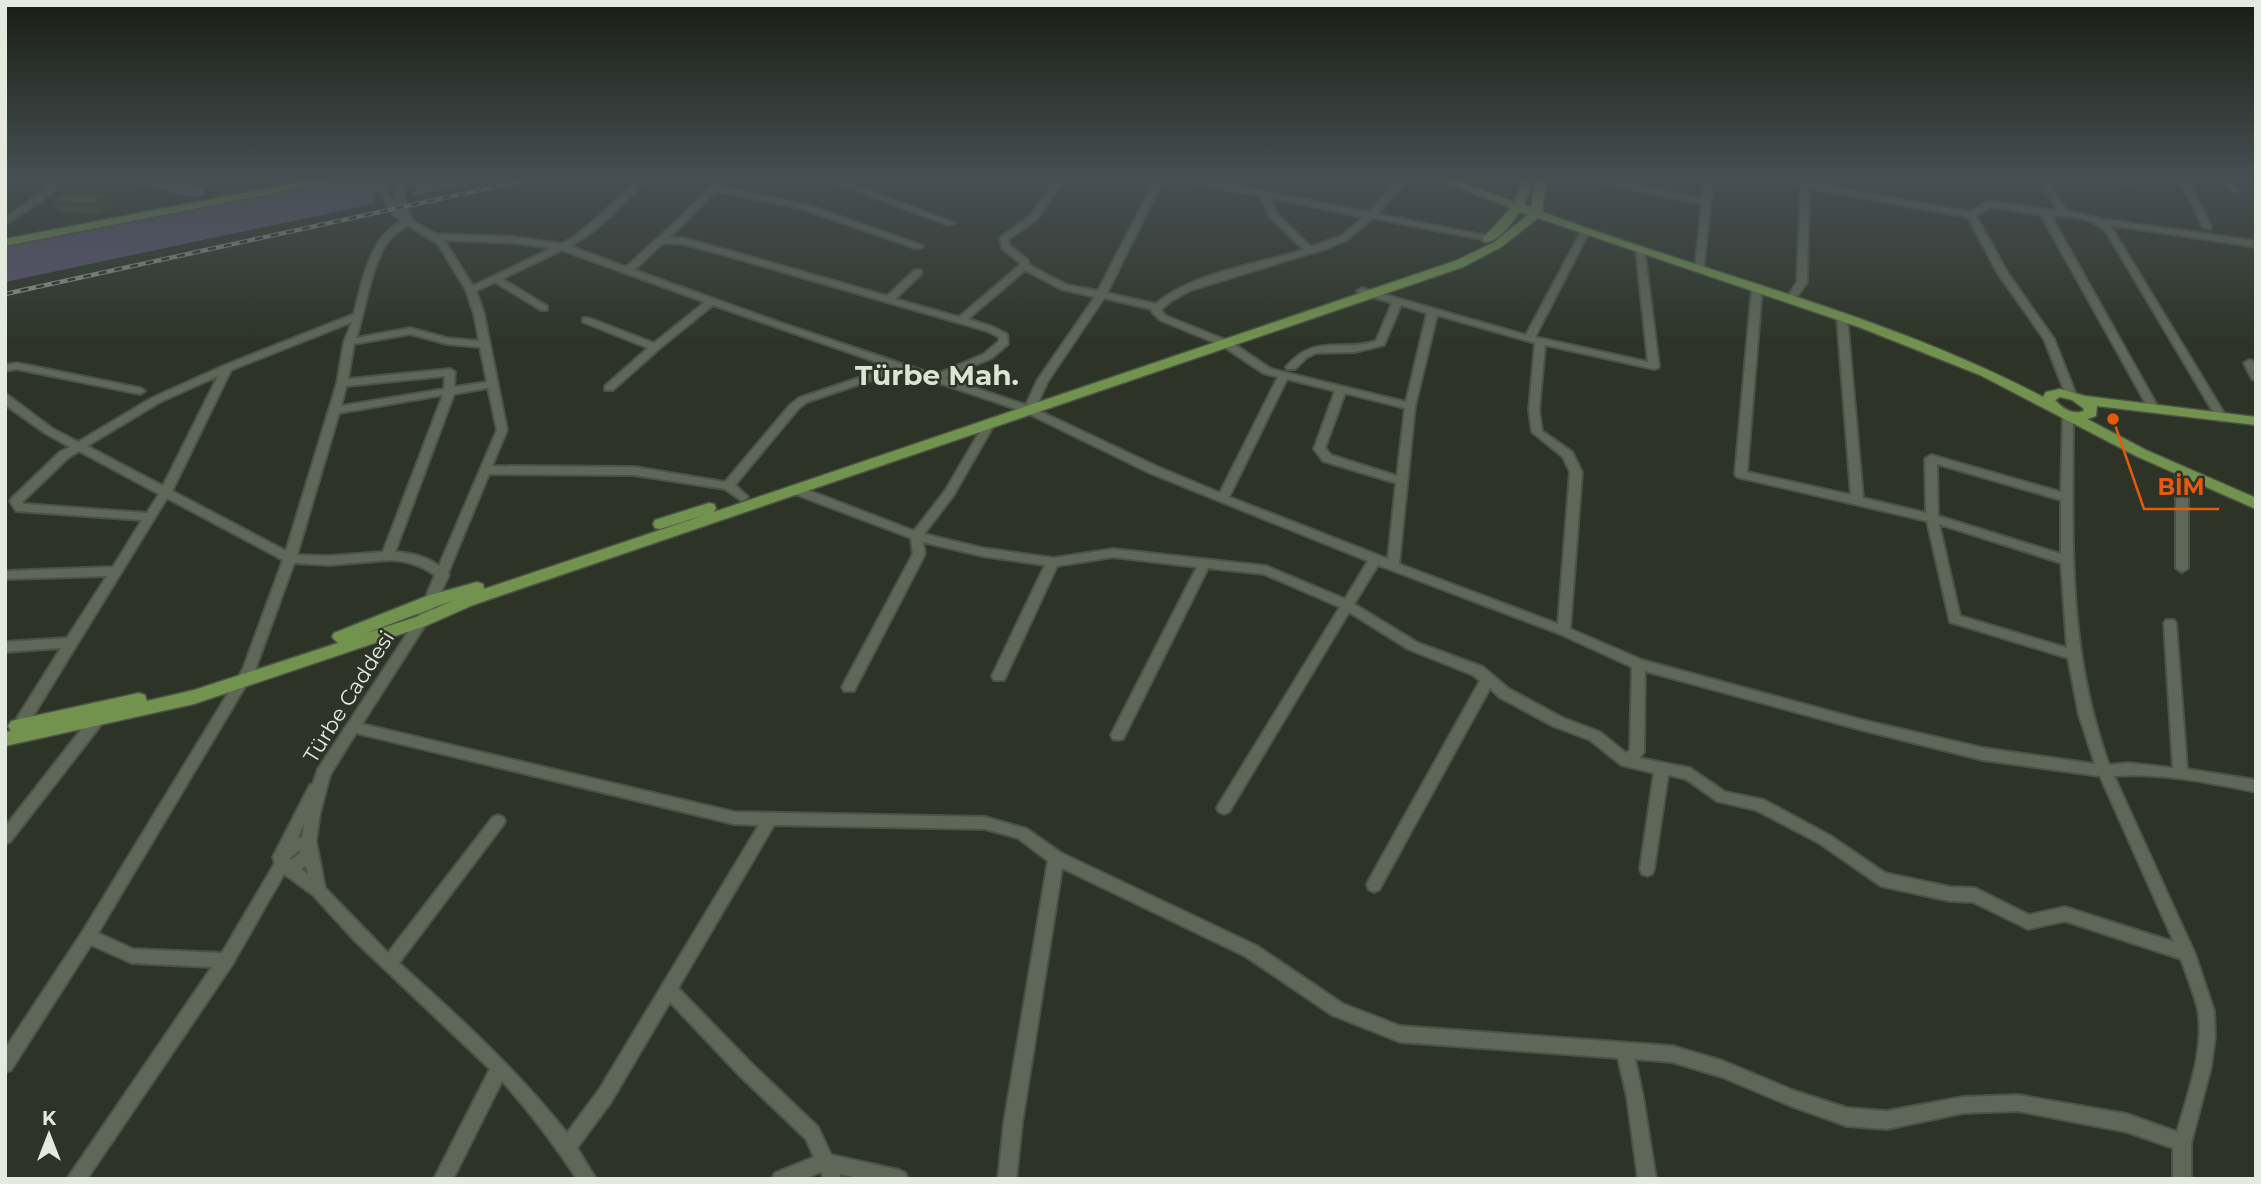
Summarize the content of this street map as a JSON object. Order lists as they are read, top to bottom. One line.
{"streets":{"street":["Türbe Caddesi"]},"districts":["Türbe Mah."],"places":["BİM"],"north":"top"}
